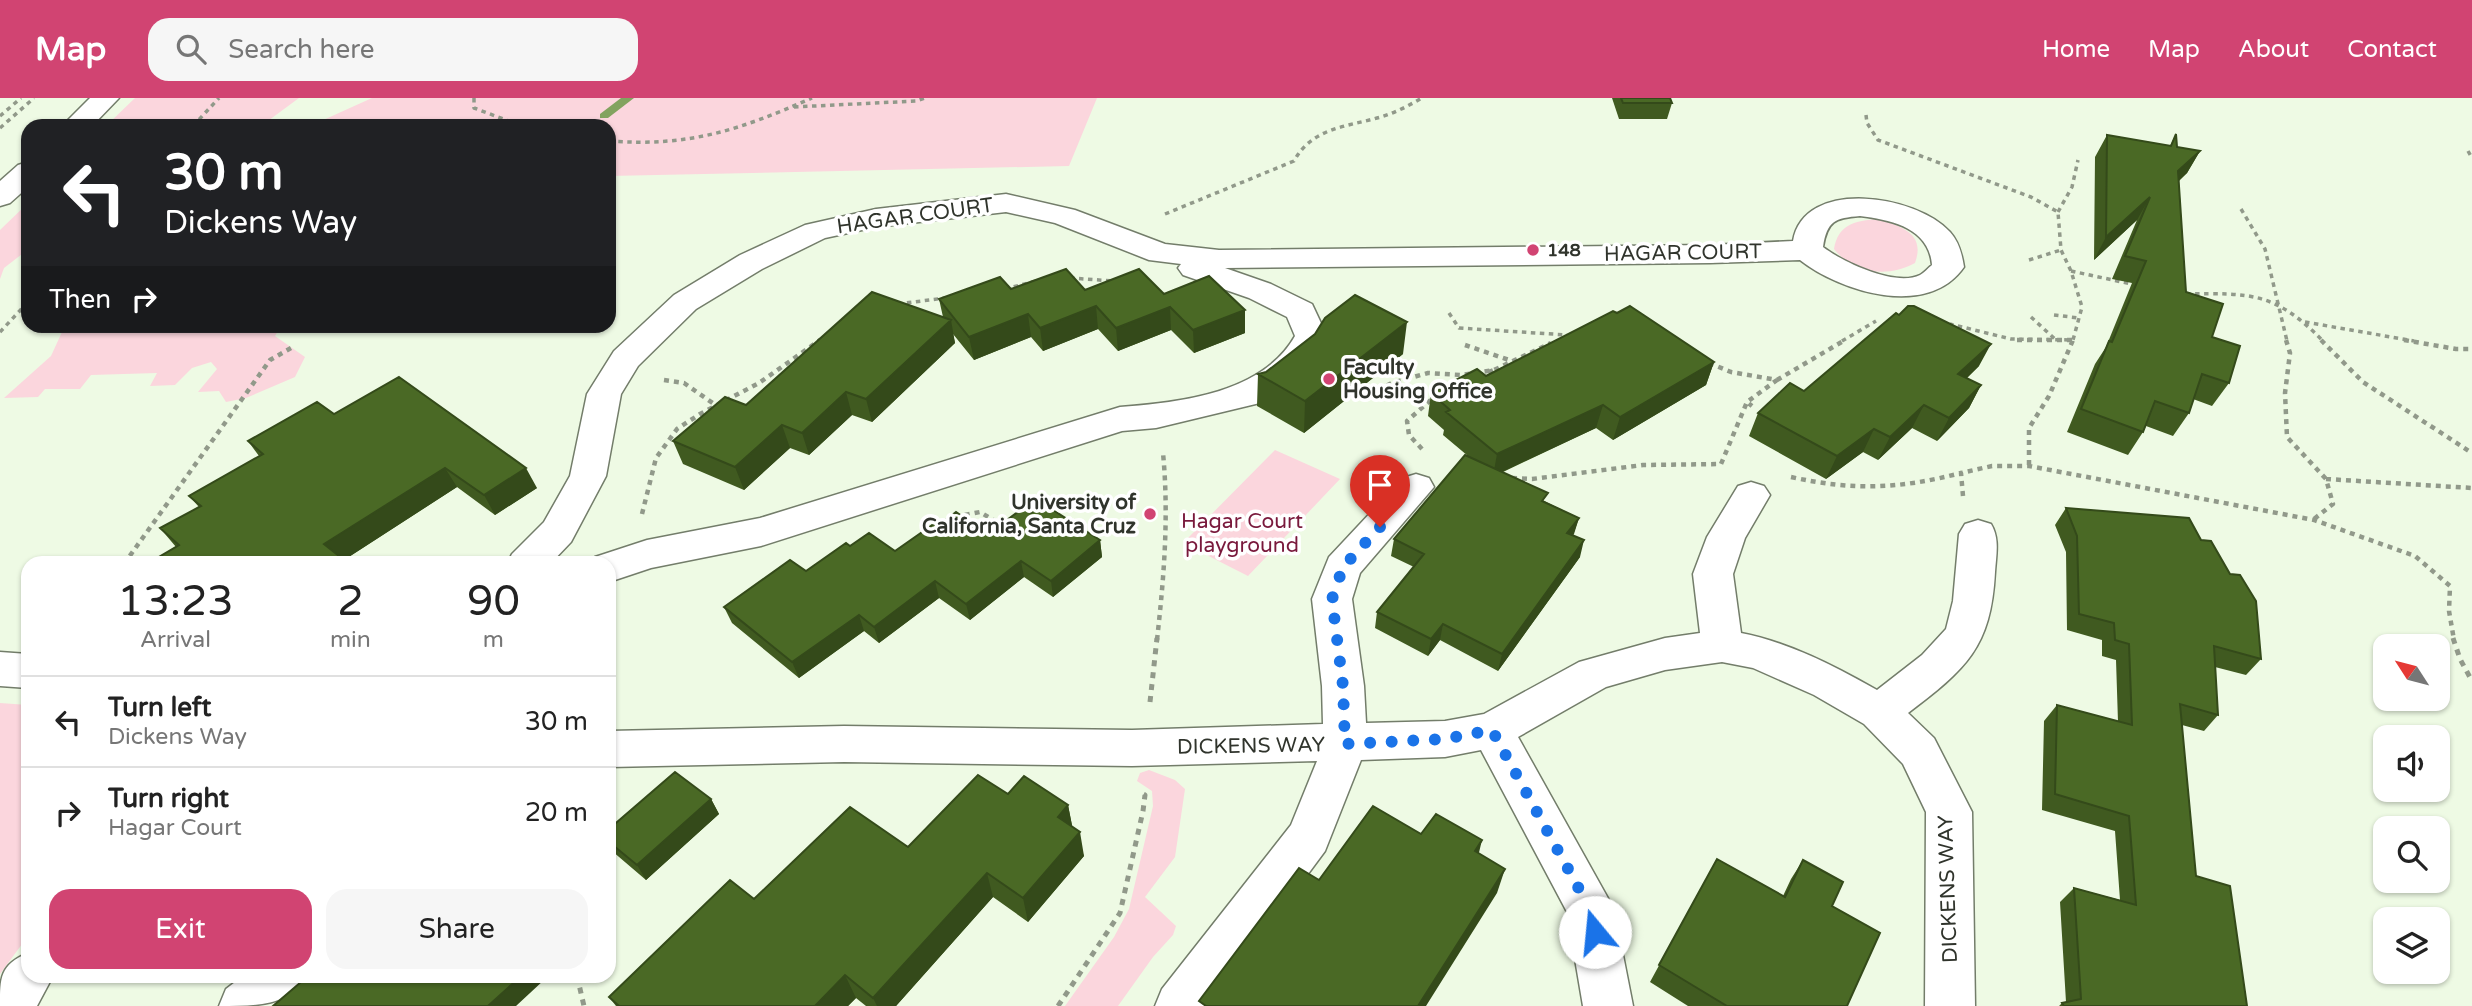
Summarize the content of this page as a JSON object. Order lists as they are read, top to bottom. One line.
{"streets":{"street":["HAGAR COURT","DICKENS WAY"]},"parks":["Hagar Court playground"],"places":["148","Faculty Housing Office","University of California, Santa Cruz"],"north":"top left","page":{"header":"Map","search":"Search here","nav":["Home","Map","About","Contact"],"turn":["30 m","Dickens Way"],"then":"Then","eta":["13:23","Arrival","2","min","90","m"],"list":[{"name":"Turn left","note":"Dickens Way","value":"30 m"},{"name":"Turn right","note":"Hagar Court","value":"20 m"}],"buttons":["Exit","Share"]}}
